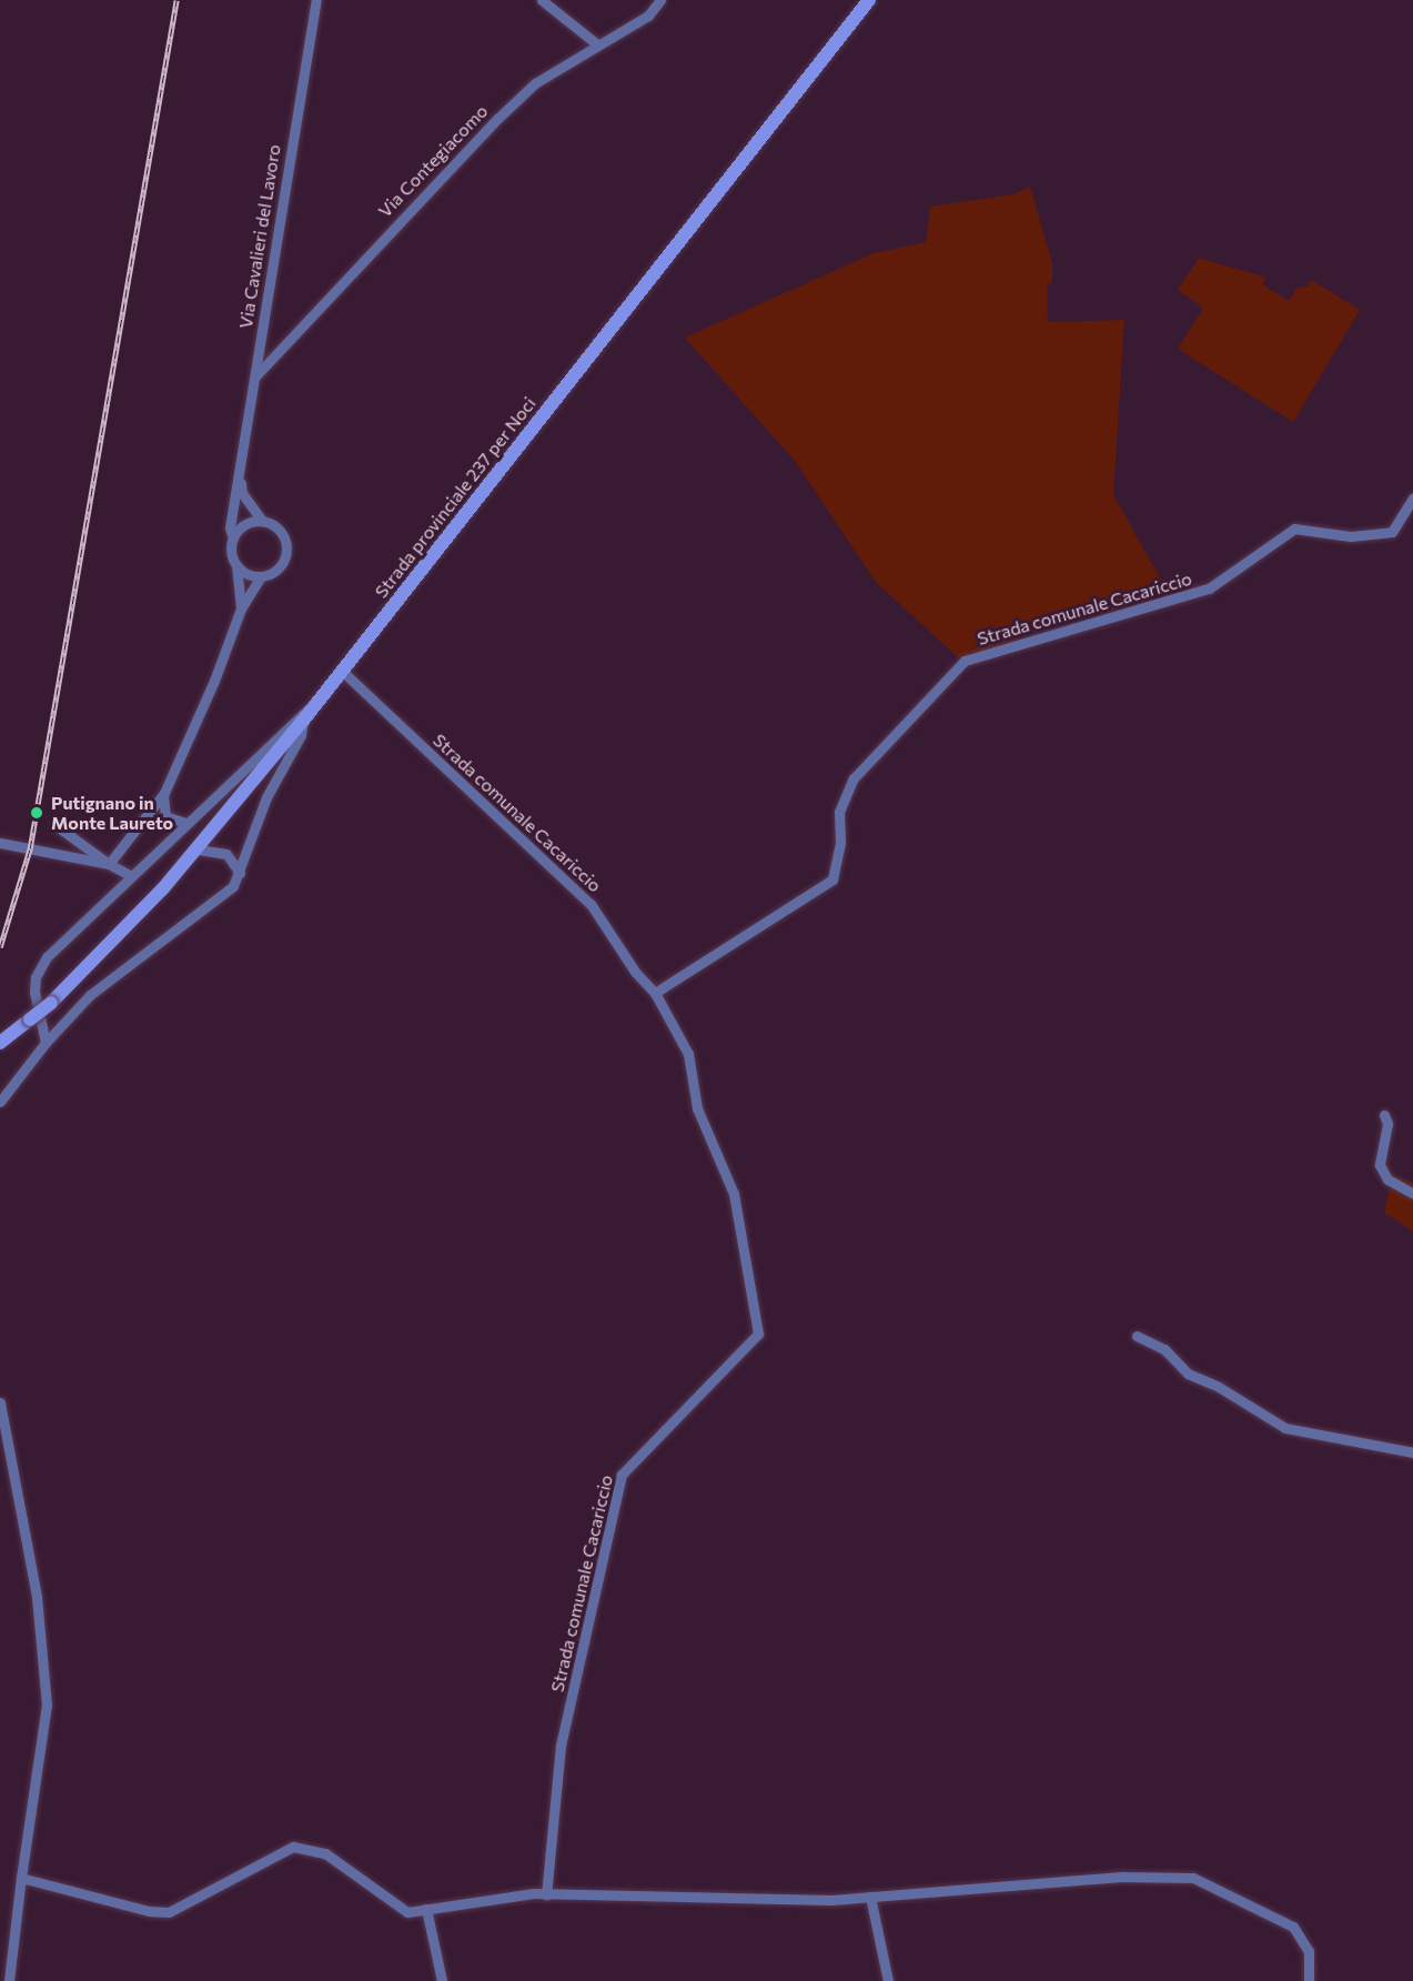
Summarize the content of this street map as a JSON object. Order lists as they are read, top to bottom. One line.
{"streets":{"main road":["Strada provinciale 237 per Noci"],"street":["Via Contegiacomo","Via Cavalieri del Lavoro","Strada comunale Cacariccio"]},"crossings":[["Via Contegiacomo","Via Cavalieri del Lavoro"],["Strada provinciale 237 per Noci","Strada comunale Cacariccio"]],"places":["Putignano in Monte Laureto"]}
